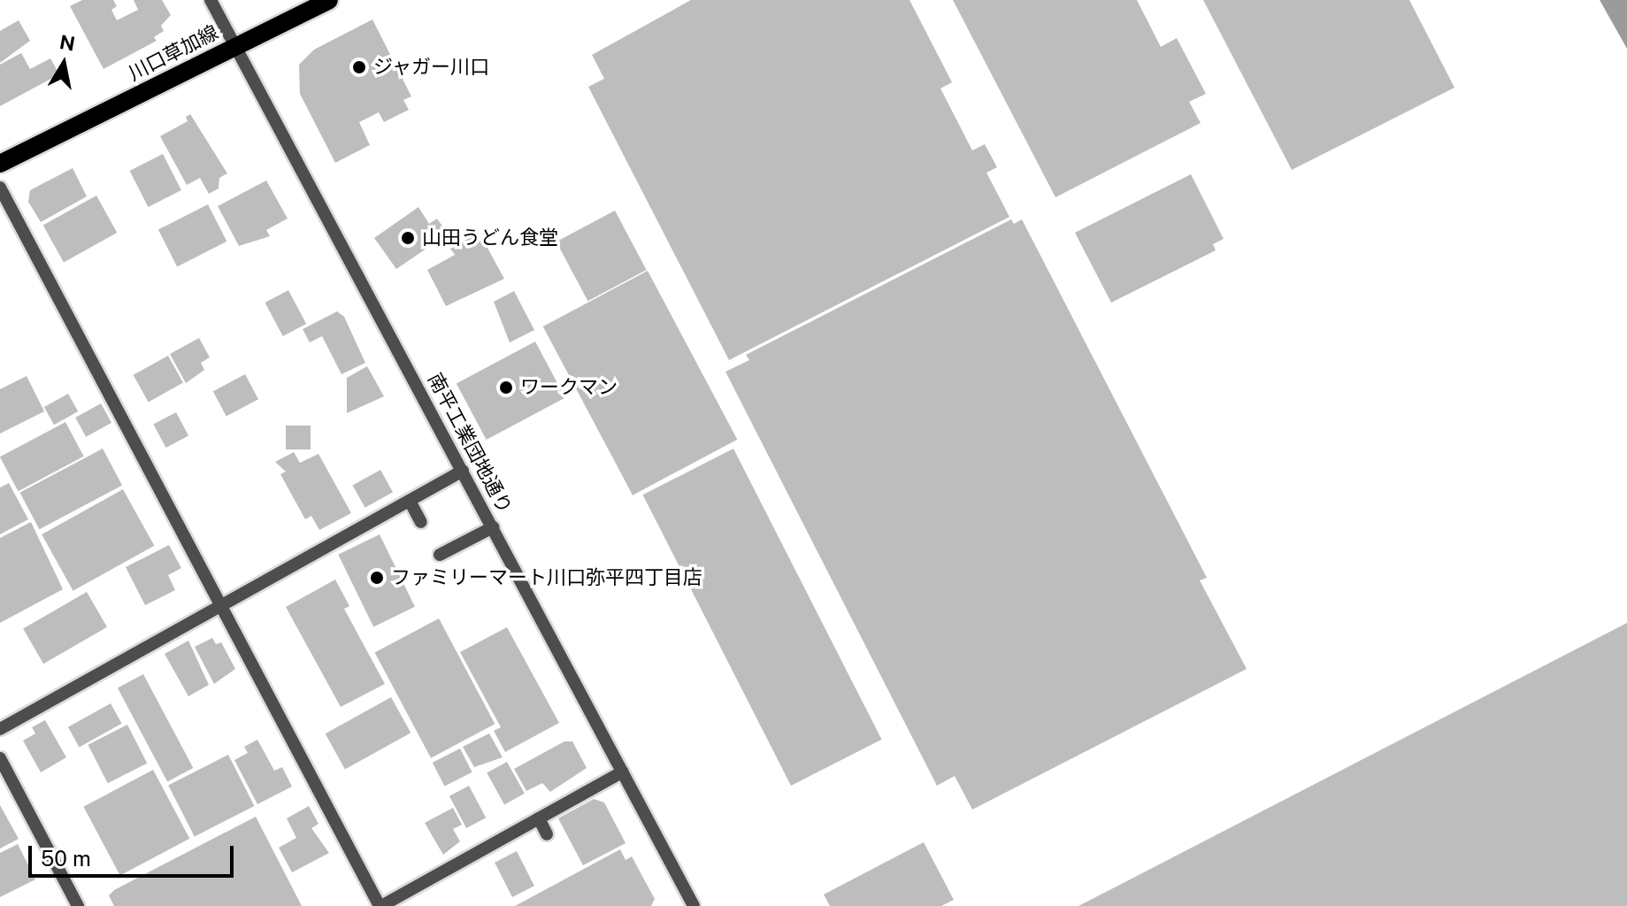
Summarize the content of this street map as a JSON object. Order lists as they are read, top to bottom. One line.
{"streets":{"main road":["川口草加線"],"street":["南平工業団地通り"]},"crossings":[["川口草加線","南平工業団地通り"]],"places":["ジャガー川口","山田うどん食堂","ワークマン","ファミリーマート川口弥平四丁目店"],"scale_bar":"50 m","north":"top"}
